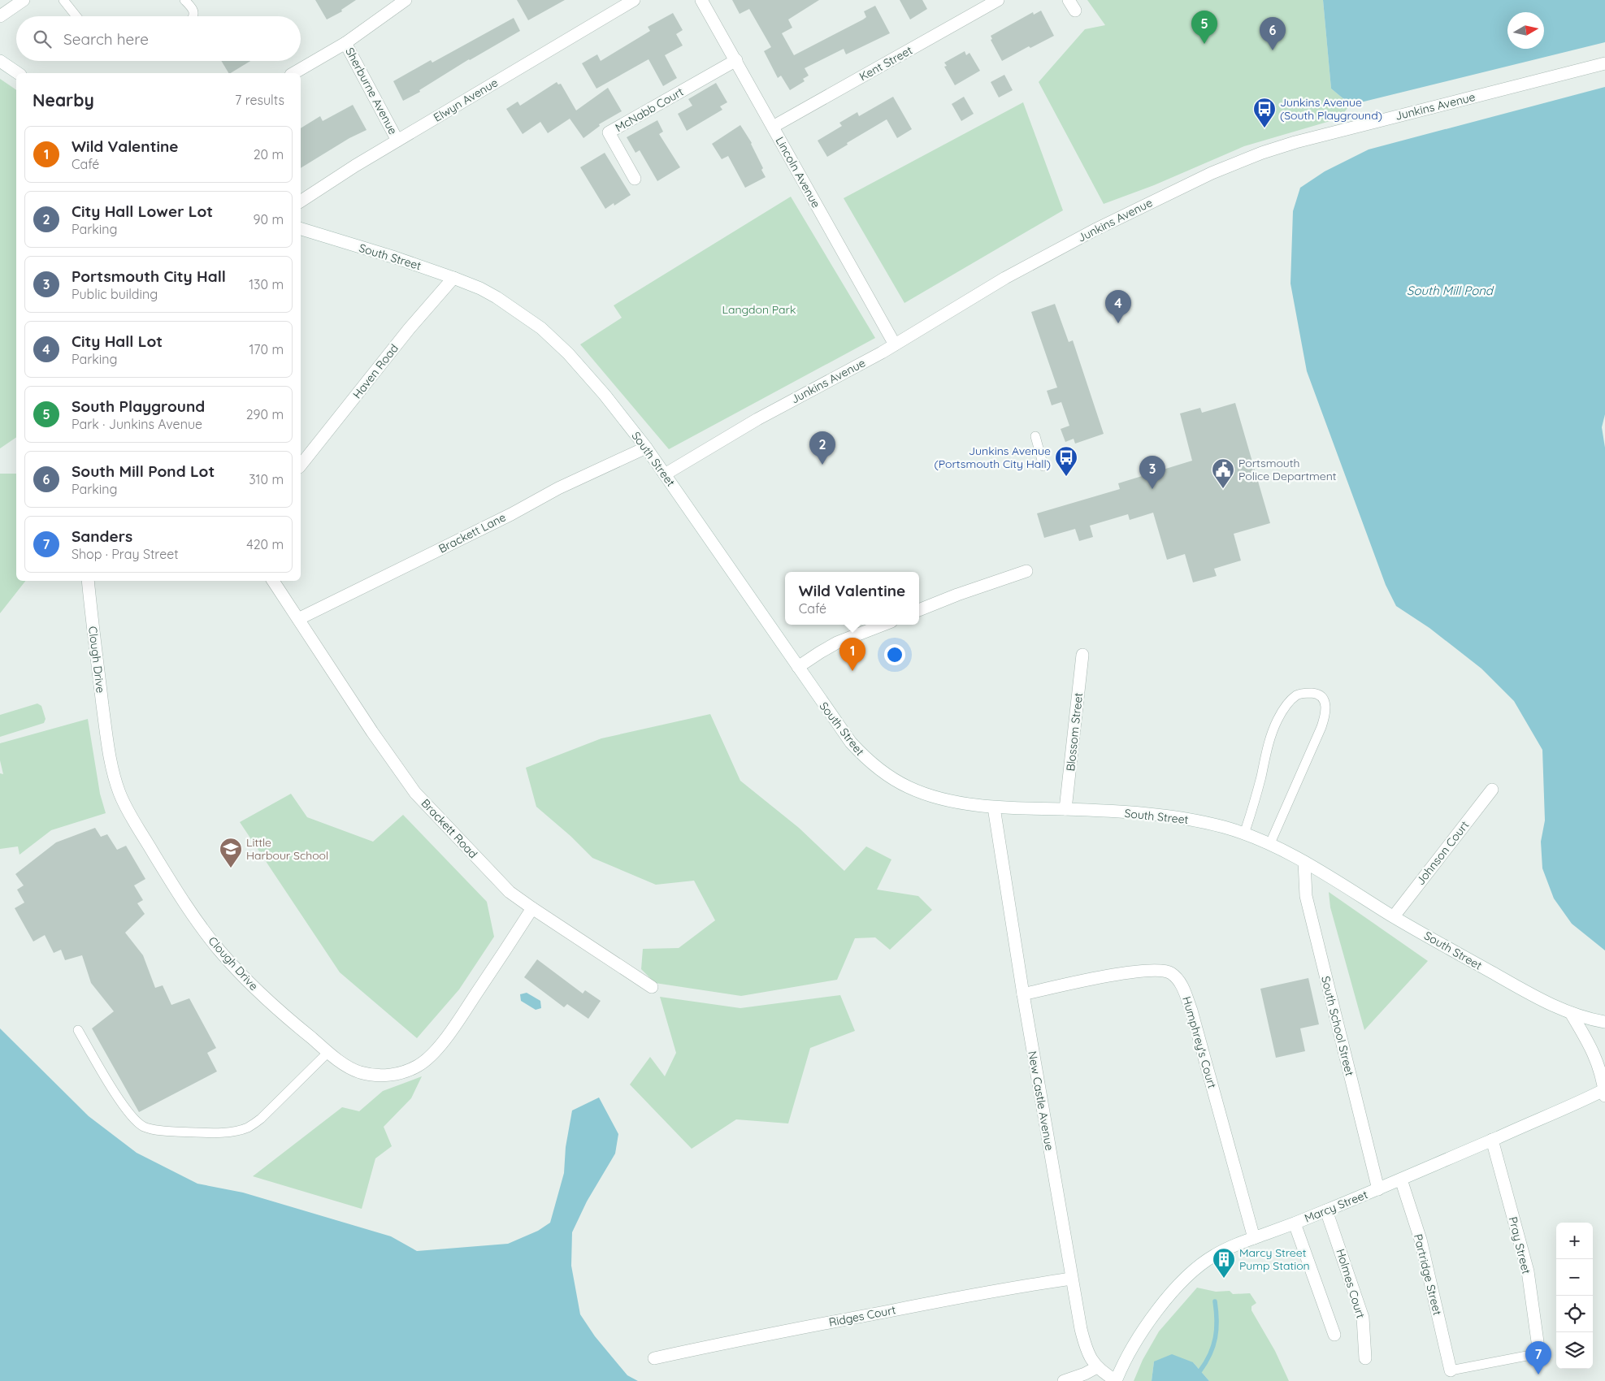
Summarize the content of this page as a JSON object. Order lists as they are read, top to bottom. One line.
{"streets":{"street":["Kent Street","Sherburne Avenue","Elwyn Avenue","Junkins Avenue","McNabb Court","Lincoln Avenue","South Street","Haven Road","Brackett Lane","Clough Drive","Blossom Street","Brackett Road","Johnson Court","South School Street","Humphrey's Court","New Castle Avenue","Marcy Street","Pray Street","Partridge Street","Holmes Court","Ridges Court"]},"crossings":[["Kent Street","Lincoln Avenue"],["Sherburne Avenue","Elwyn Avenue"],["Junkins Avenue","Lincoln Avenue"],["Junkins Avenue","South Street"],["McNabb Court","Lincoln Avenue"],["South Street","Haven Road"],["South Street","Brackett Lane"],["South Street","Blossom Street"],["South Street","Johnson Court"],["South Street","South School Street"],["South Street","New Castle Avenue"],["Brackett Lane","Brackett Road"],["Clough Drive","Brackett Road"],["South School Street","Marcy Street"],["Humphrey's Court","New Castle Avenue"],["Humphrey's Court","Marcy Street"],["New Castle Avenue","Marcy Street"],["New Castle Avenue","Ridges Court"],["Marcy Street","Pray Street"],["Marcy Street","Partridge Street"],["Marcy Street","Holmes Court"]],"water":["South Mill Pond"],"parks":["Langdon Park"],"places":{"bus stop":["Junkins Avenue (South Playground)","Junkins Avenue (Portsmouth City Hall)"],"public building":["Portsmouth Police Department"],"school or university":["Little Harbour School"],"building":["Marcy Street Pump Station"]},"north":"right","page":{"pins":["5","6","4","2","3","1","7"],"search":"Search here","heading":["Nearby","7 results"],"list":[{"mark":"1","name":"Wild Valentine","note":"Café","value":"20 m"},{"mark":"2","name":"City Hall Lower Lot","note":"Parking","value":"90 m"},{"mark":"3","name":"Portsmouth City Hall","note":"Public building","value":"130 m"},{"mark":"4","name":"City Hall Lot","note":"Parking","value":"170 m"},{"mark":"5","name":"South Playground","note":"Park · Junkins Avenue","value":"290 m"},{"mark":"6","name":"South Mill Pond Lot","note":"Parking","value":"310 m"},{"mark":"7","name":"Sanders","note":"Shop · Pray Street","value":"420 m"}],"popup":["Wild Valentine","Café"],"map_buttons":["+","−"]}}
